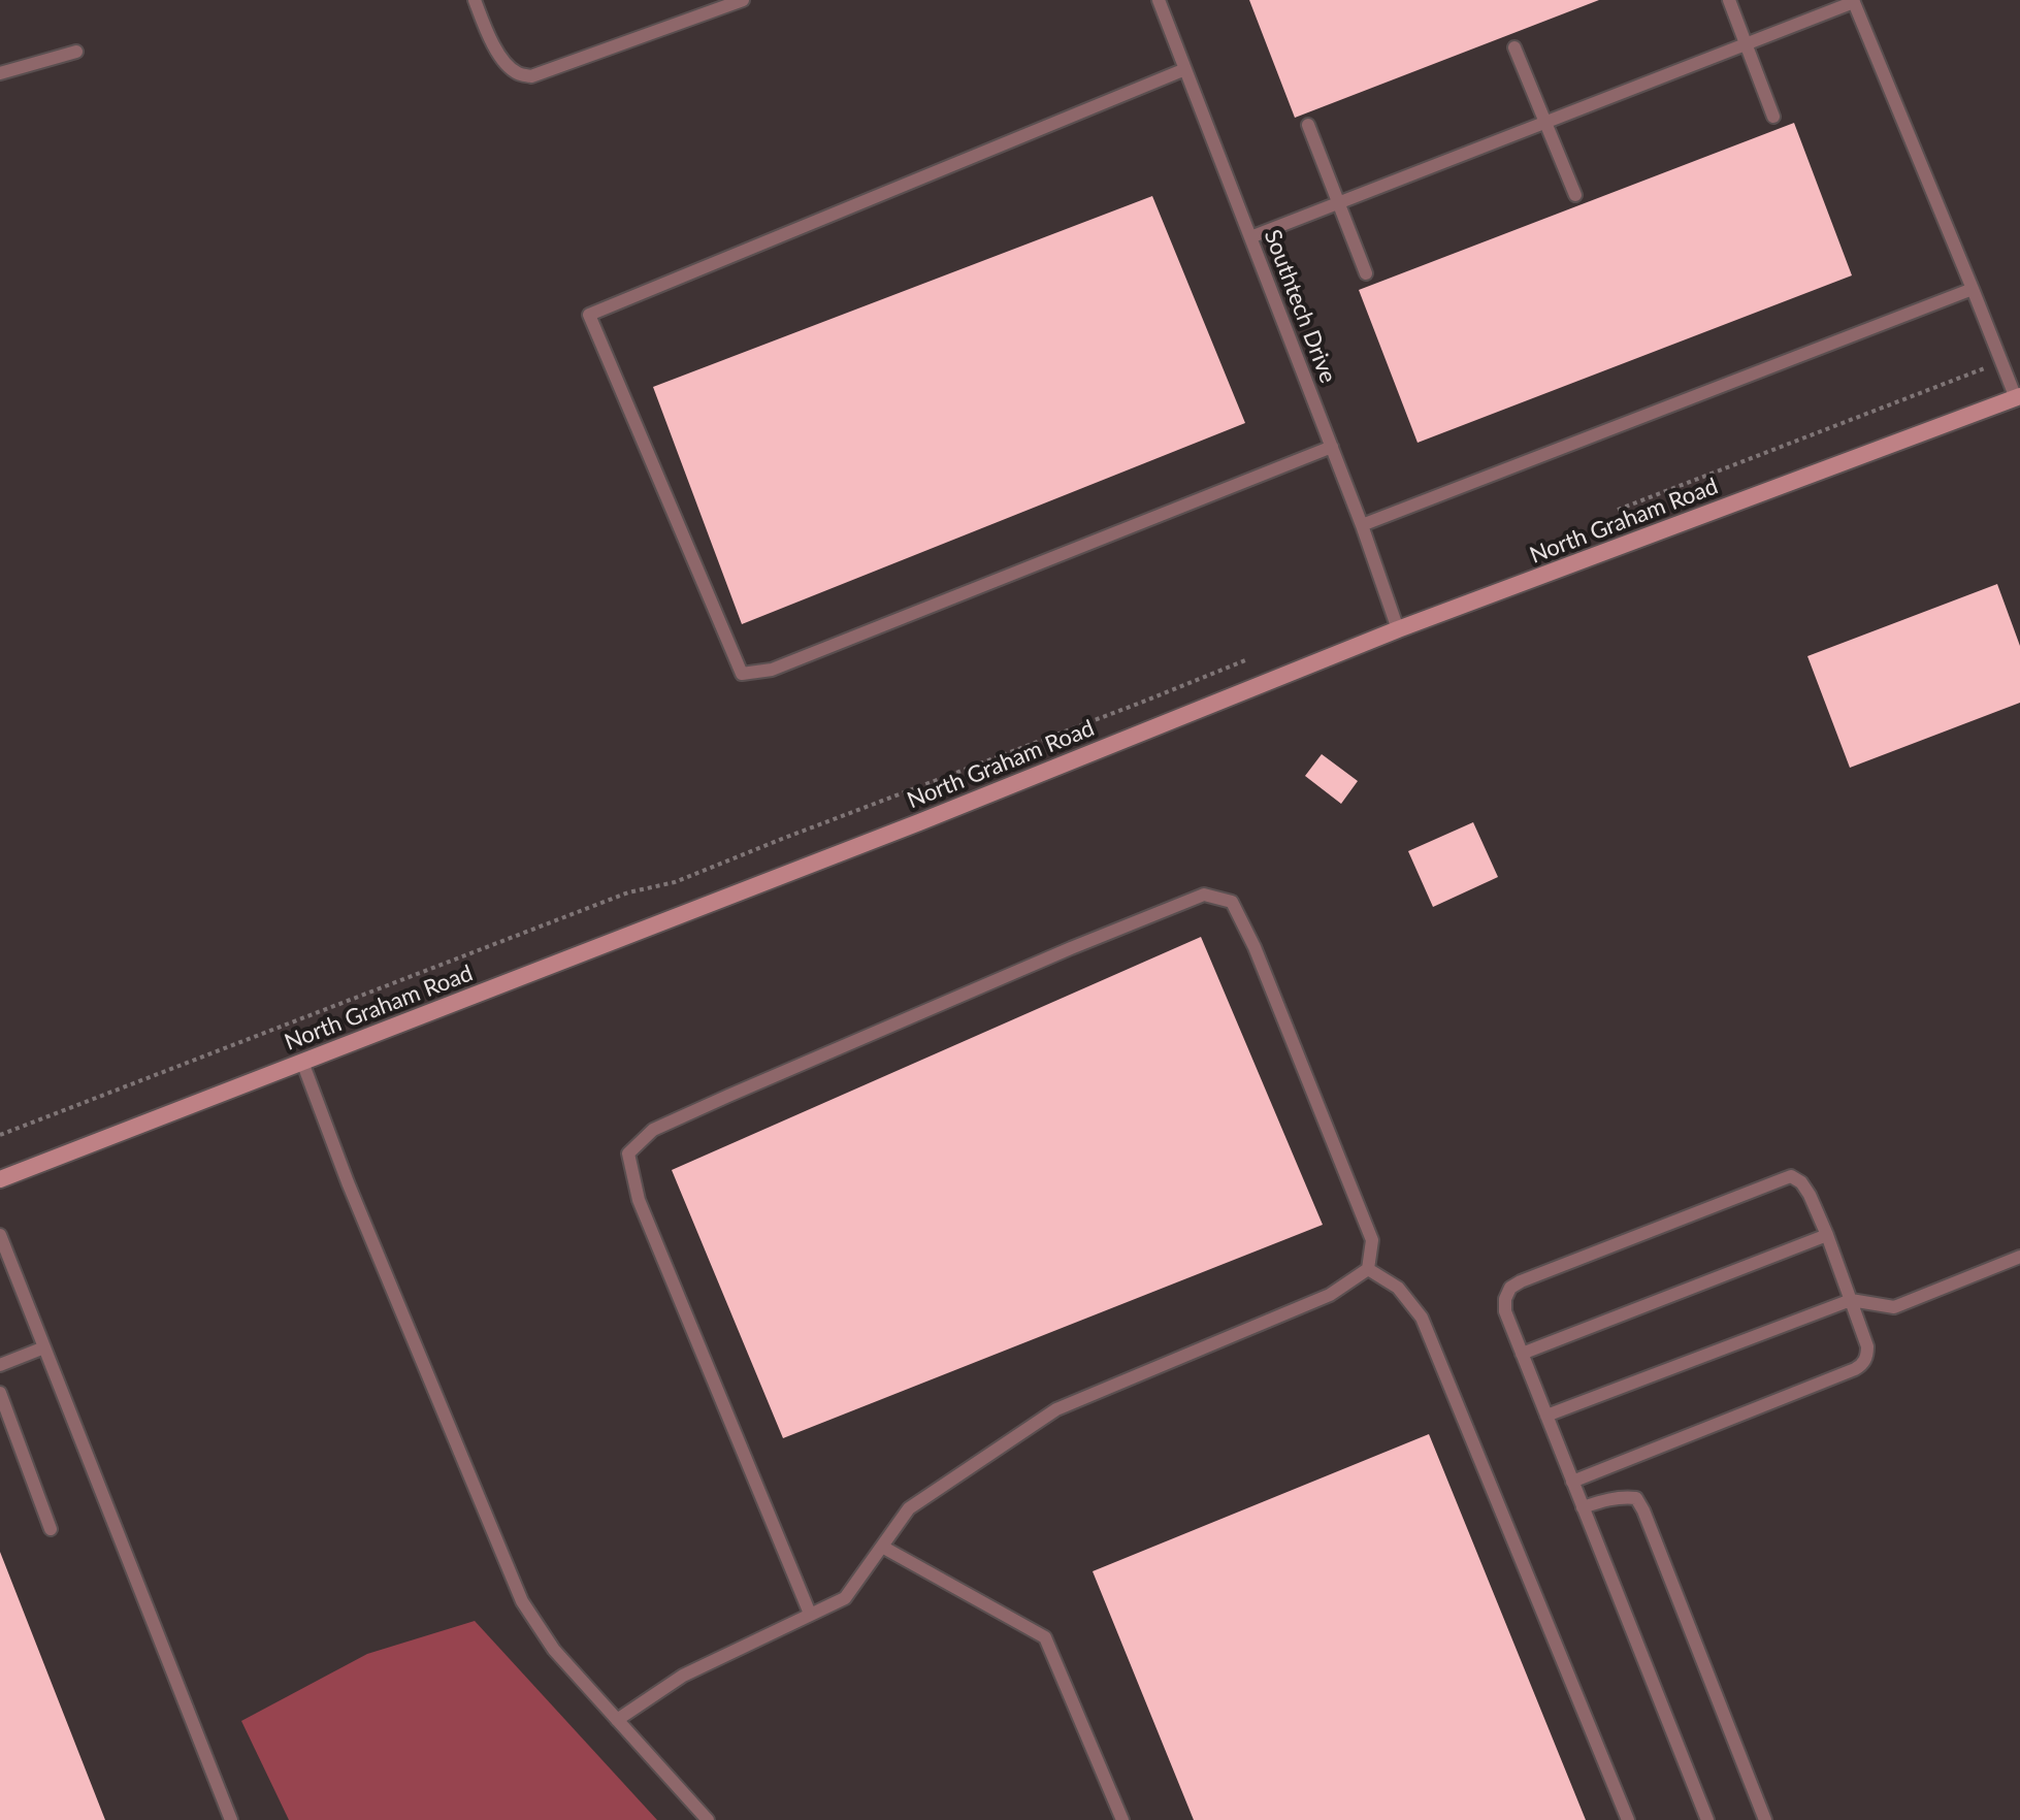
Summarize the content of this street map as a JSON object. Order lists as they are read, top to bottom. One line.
{"streets":{"street":["North Graham Road"],"lane":["Southtech Drive"]},"crossings":[["Southtech Drive","North Graham Road"]]}
